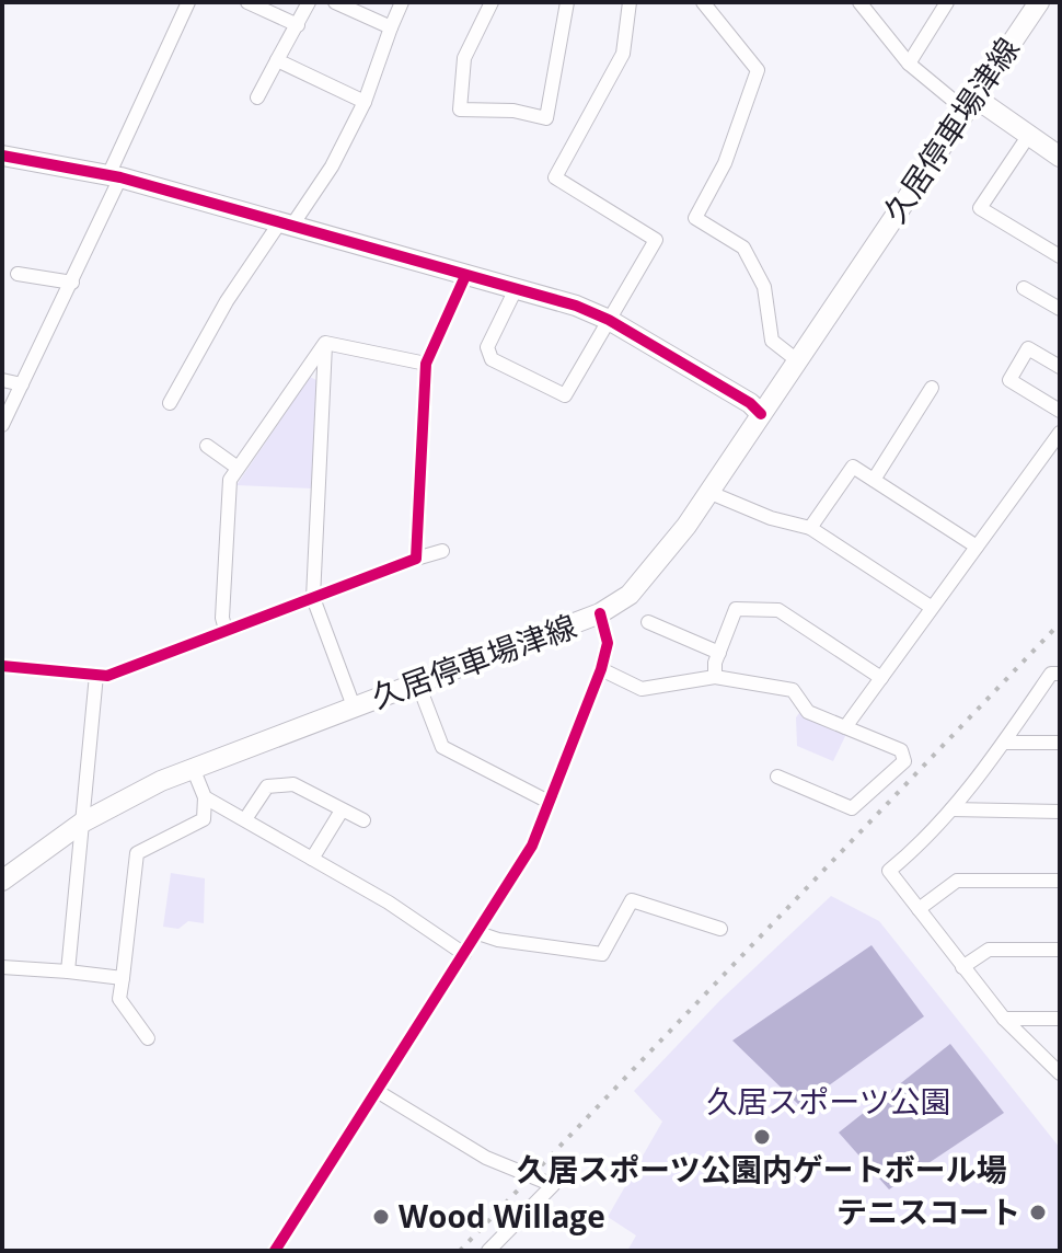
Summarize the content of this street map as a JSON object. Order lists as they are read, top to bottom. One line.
{"streets":{"main road":["久居停車場津線"]},"parks":["久居スポーツ公園"],"places":["久居スポーツ公園内ゲートボール場","テニスコート","Wood Willage"]}
